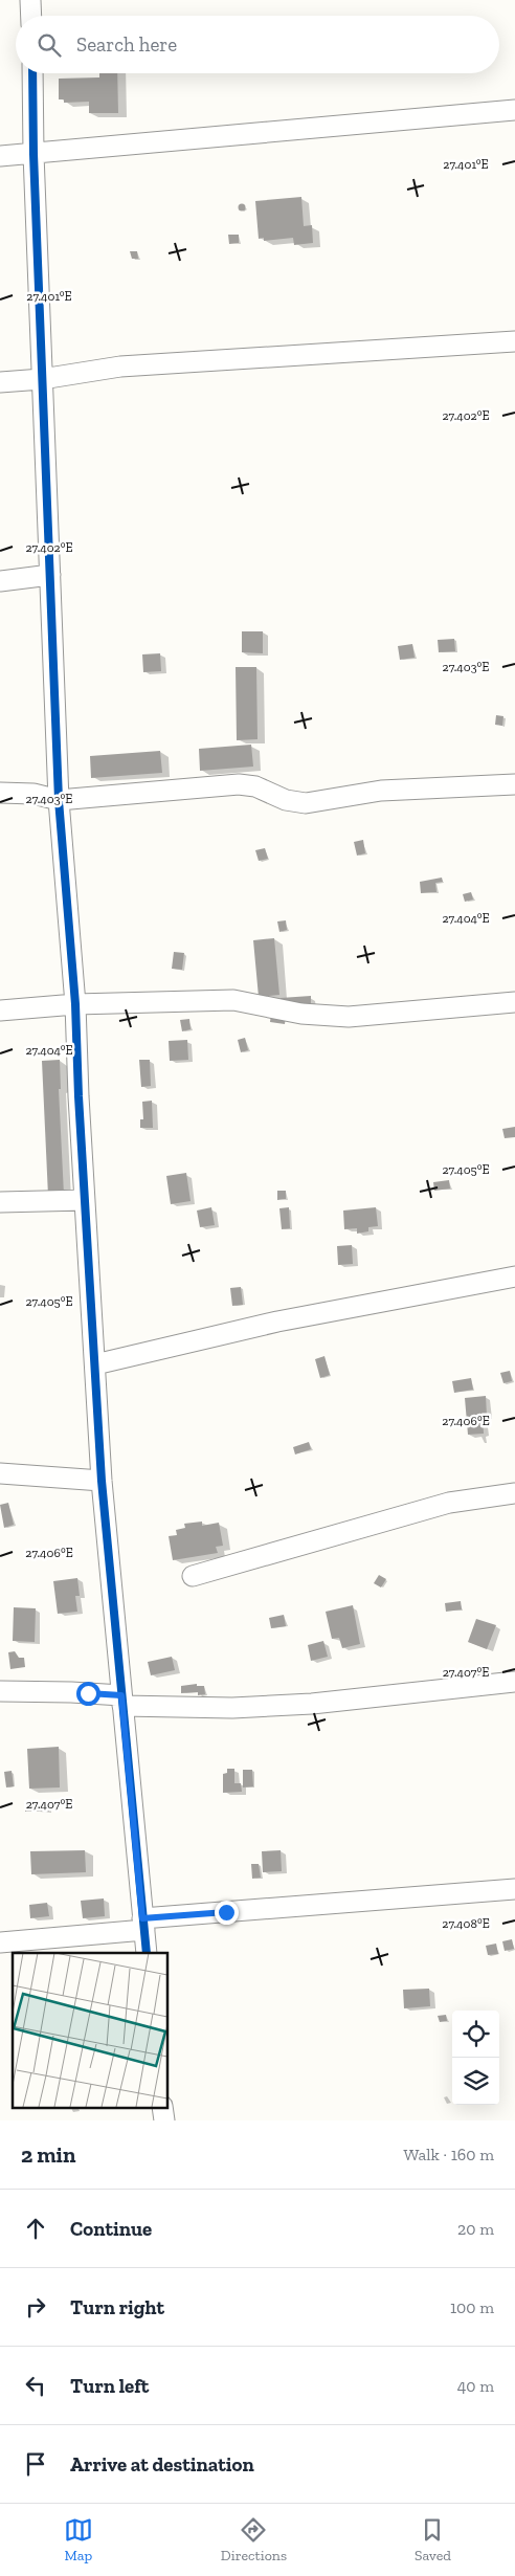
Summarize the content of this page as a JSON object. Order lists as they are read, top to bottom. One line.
{"page":{"search":"Search here","heading":["2 min","Walk · 160 m"],"list":[["Continue","20 m"],["Turn right","100 m"],["Turn left","40 m"],"Arrive at destination"],"nav":["Map","Directions","Saved"]},"coordinates":["27.401°E","27.402°E","27.403°E","27.404°E","27.405°E","27.406°E","27.407°E","27.408°E"]}
